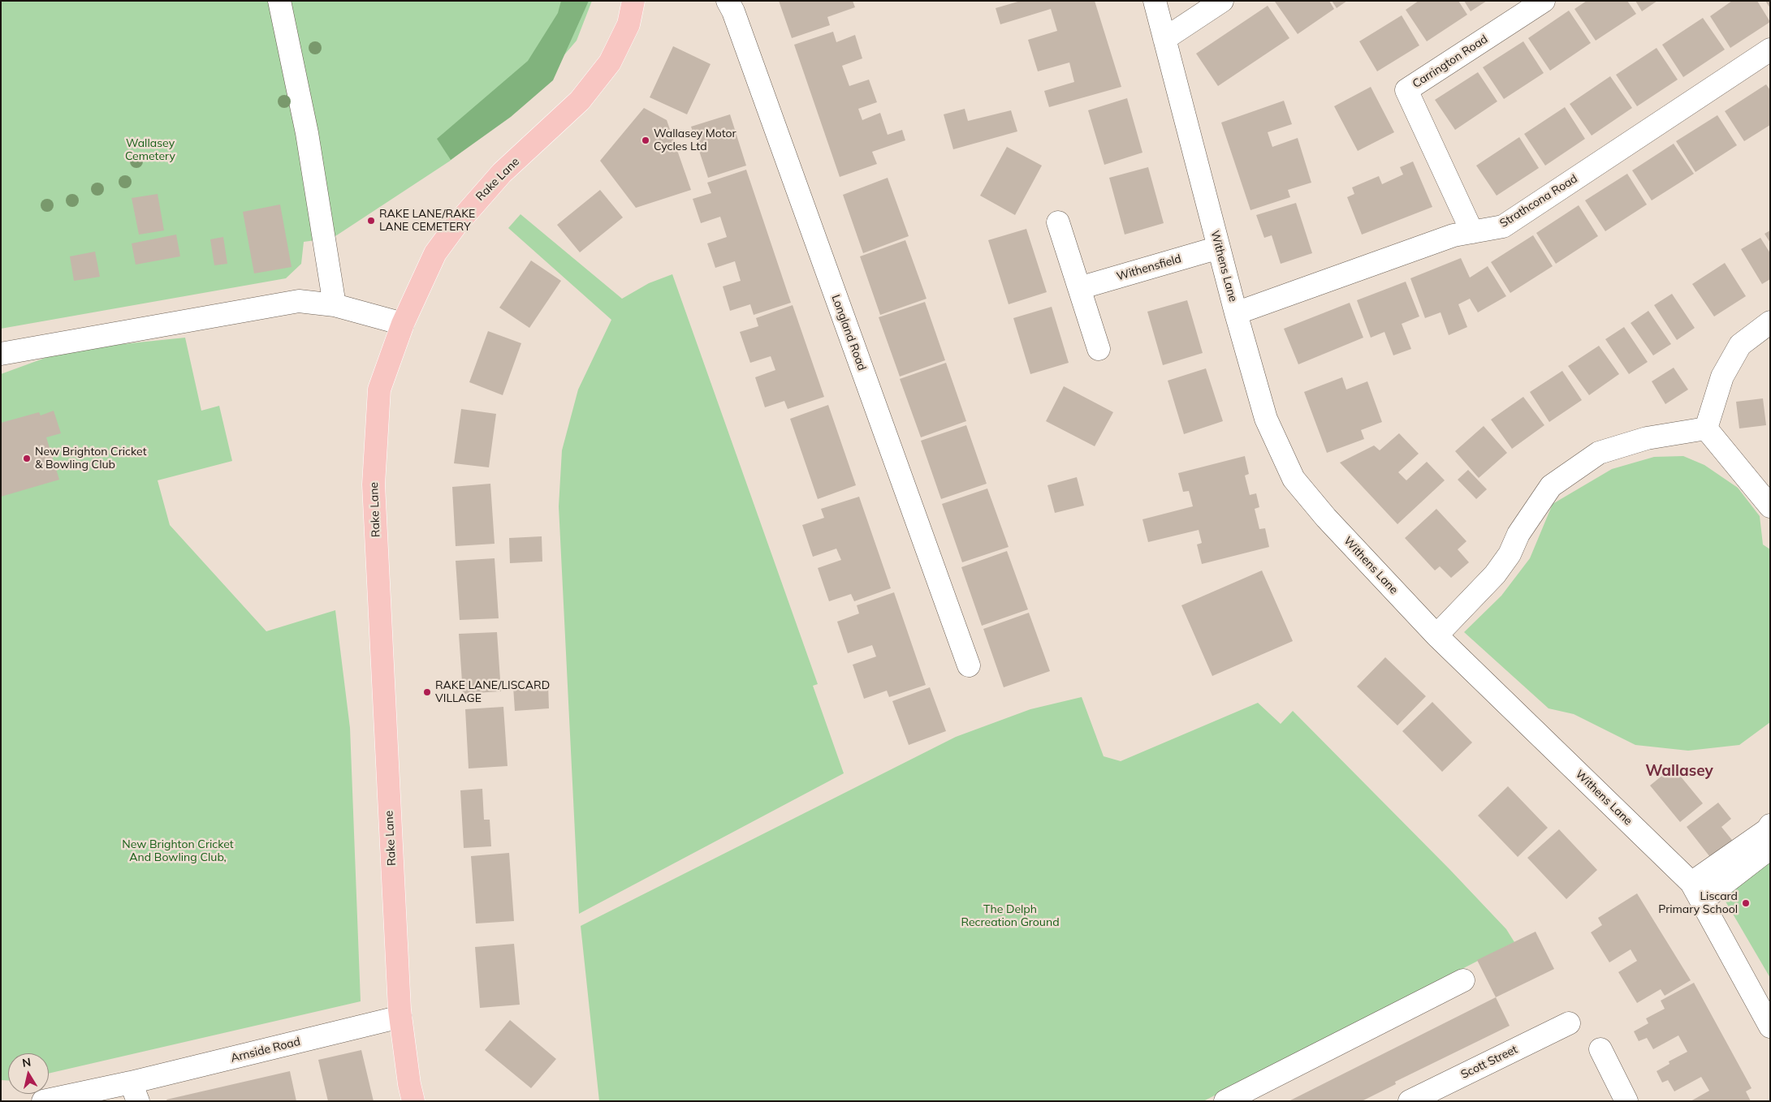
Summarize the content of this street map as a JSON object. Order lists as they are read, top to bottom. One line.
{"streets":{"main road":["Rake Lane"],"street":["Carrington Road","Strathcona Road","Withens Lane","Withensfield","Longland Road","Arnside Road","Scott Street"]},"crossings":[["Carrington Road","Strathcona Road"],["Rake Lane","Arnside Road"],["Strathcona Road","Withens Lane"],["Withens Lane","Withensfield"]],"districts":["Wallasey"],"parks":["Wallasey Cemetery","New Brighton Cricket And Bowling Club,","The Delph Recreation Ground"],"places":["Wallasey Motor Cycles Ltd","RAKE LANE/RAKE LANE CEMETERY","New Brighton Cricket & Bowling Club","RAKE LANE/LISCARD VILLAGE","Liscard Primary School"],"north":"top"}
